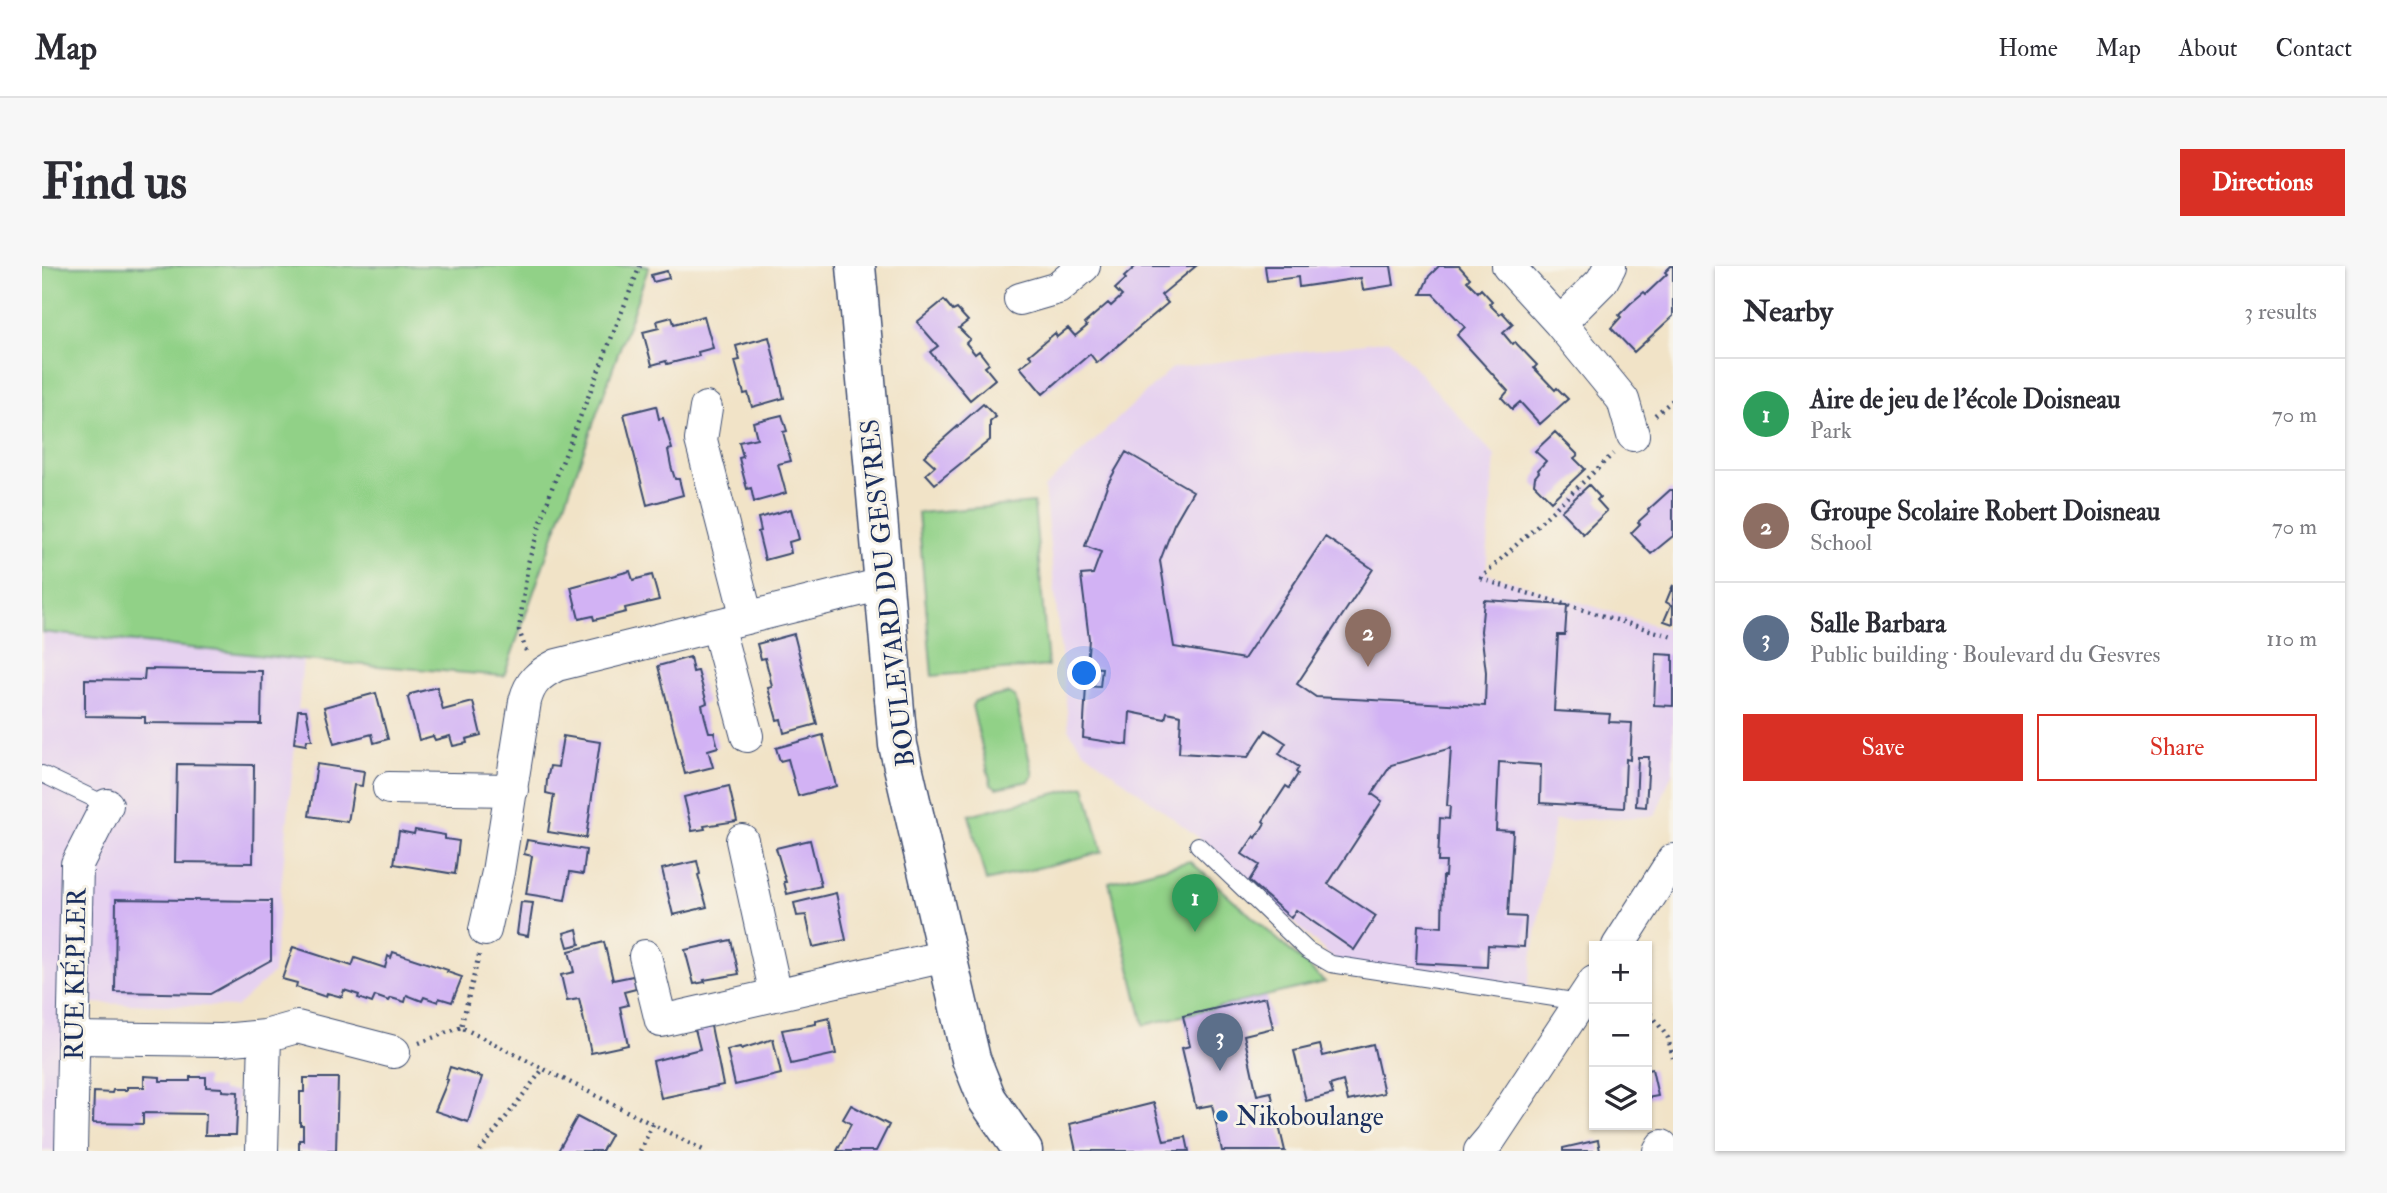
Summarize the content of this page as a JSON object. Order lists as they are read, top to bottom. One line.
{"streets":{"street":["BOULEVARD DU GESVRES","RUE KÉPLER"]},"places":["Nikoboulange"],"page":{"header":"Map","nav":["Home","Map","About","Contact"],"buttons":["Directions",["Save","Share"]],"title":"Find us","heading":["Nearby","3 results"],"list":[{"mark":"1","name":"Aire de jeu de l'école Doisneau","note":"Park","value":"70 m"},{"mark":"2","name":"Groupe Scolaire Robert Doisneau","note":"School","value":"70 m"},{"mark":"3","name":"Salle Barbara","note":"Public building · Boulevard du Gesvres","value":"110 m"}],"pins":["2","1","3"],"map_buttons":["+","−"]}}
